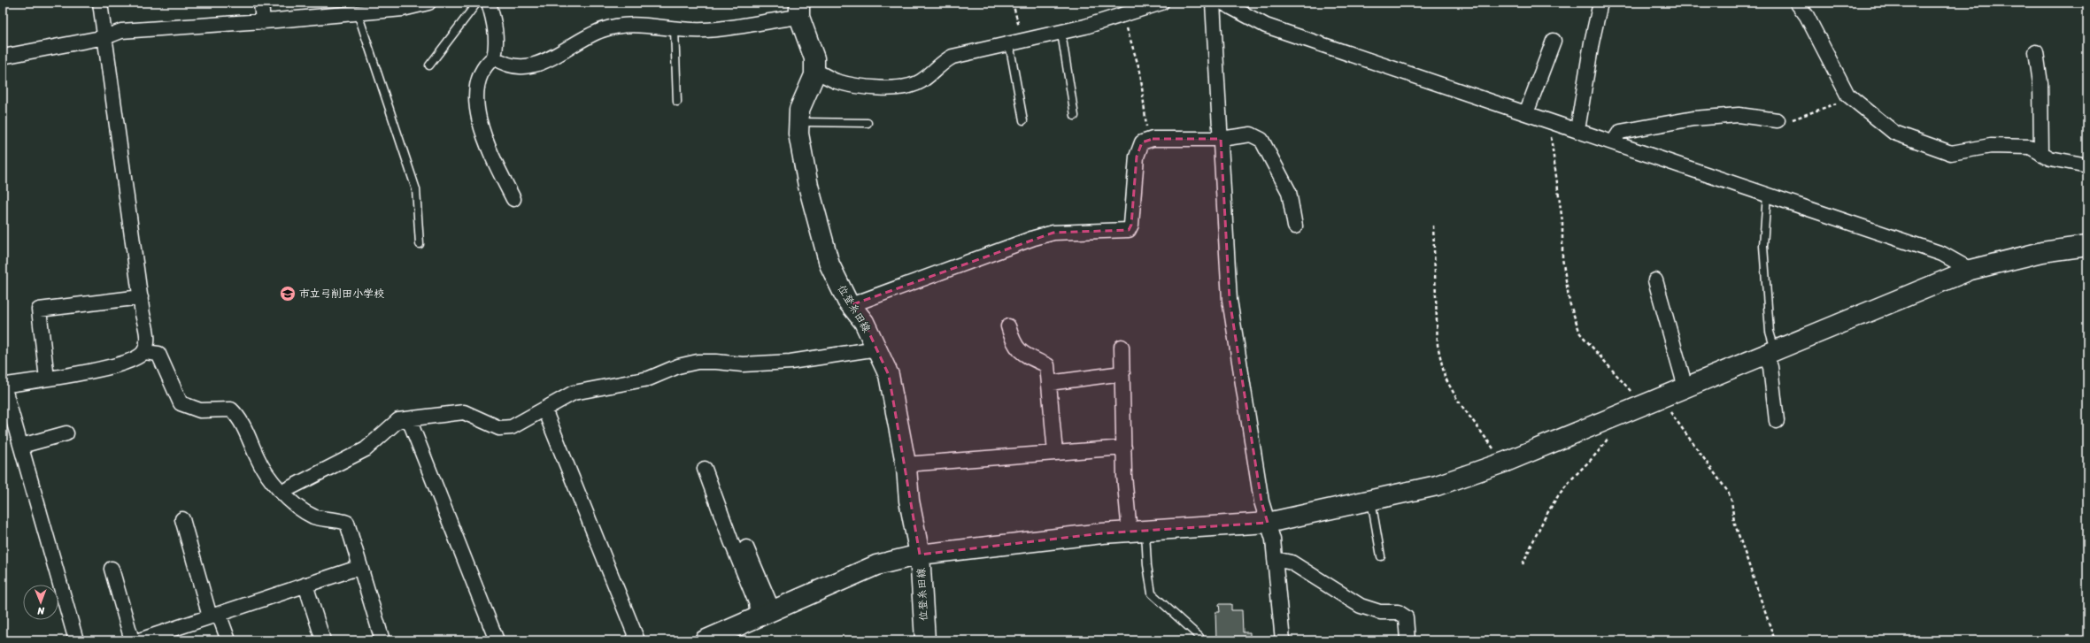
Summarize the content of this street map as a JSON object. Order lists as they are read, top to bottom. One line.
{"streets":{"street":["位登糸田線"]},"places":{"school or university":["市立弓削田小学校"]},"north":"bottom"}
